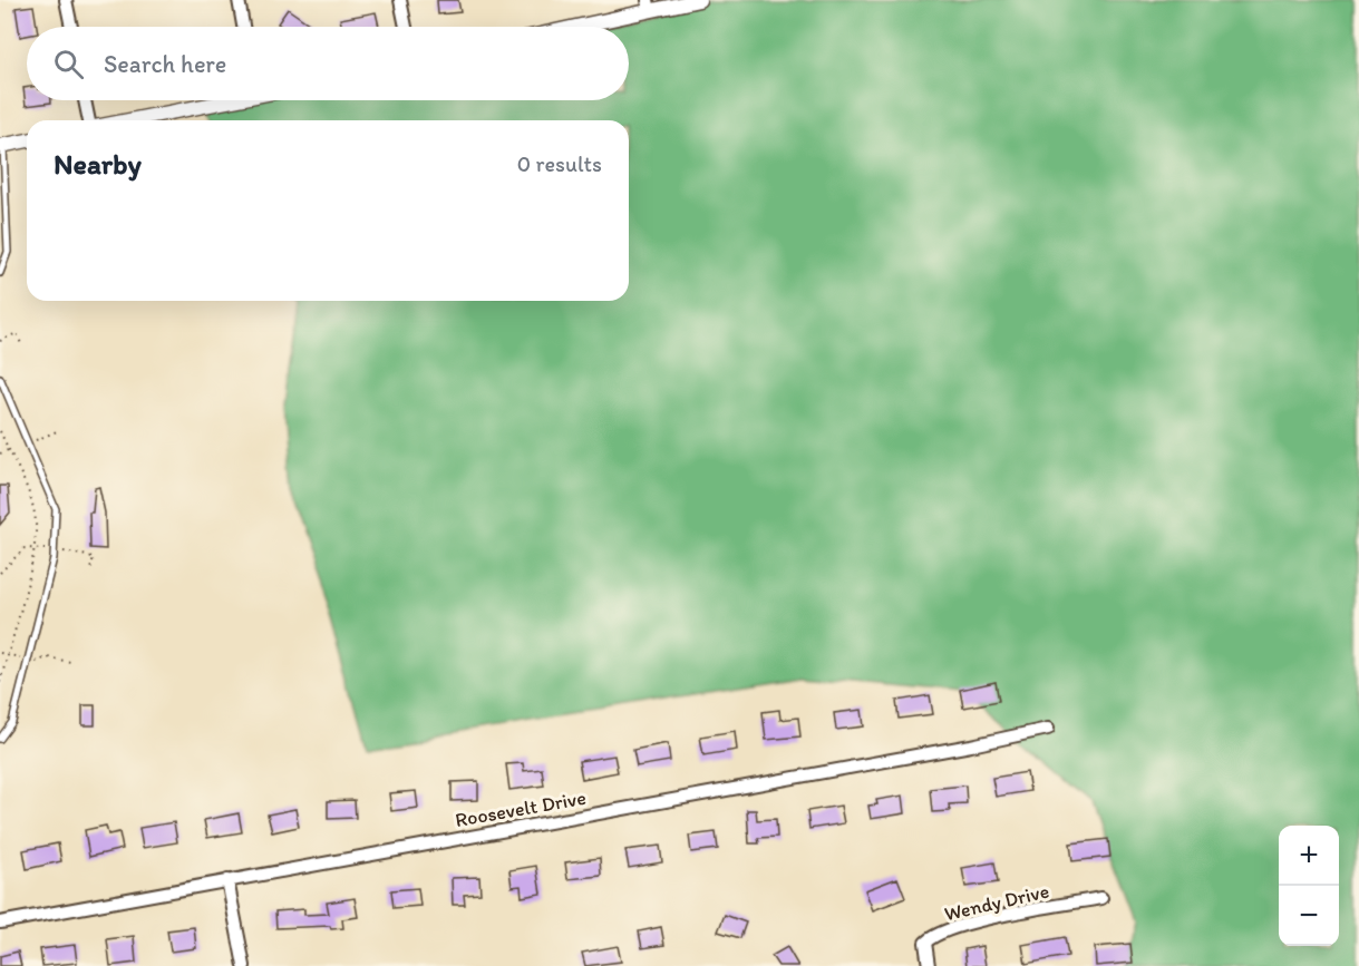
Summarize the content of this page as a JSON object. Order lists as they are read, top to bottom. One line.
{"streets":{"street":["Roosevelt Drive","Wendy Drive"]},"page":{"search":"Search here","heading":["Nearby","0 results"],"map_buttons":["+","−"]}}
